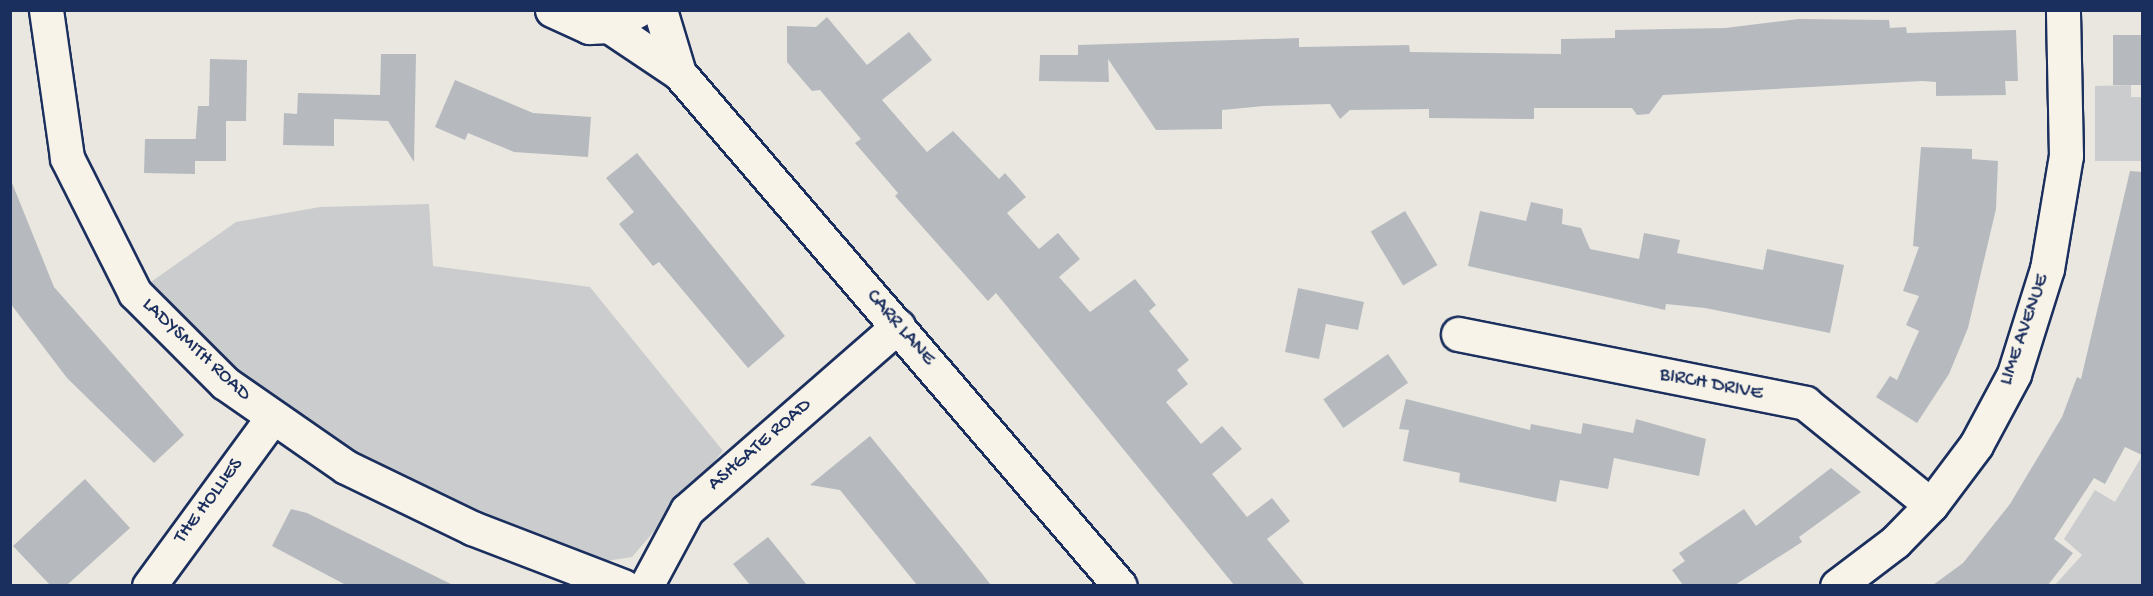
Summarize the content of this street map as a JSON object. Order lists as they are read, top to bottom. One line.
{"streets":{"street":["CARR LANE","LIME AVENUE","LADYSMITH ROAD","BIRCH DRIVE","ASHGATE ROAD","THE HOLLIES"]},"crossings":[["CARR LANE","ASHGATE ROAD"],["LIME AVENUE","BIRCH DRIVE"],["LADYSMITH ROAD","THE HOLLIES"]]}
